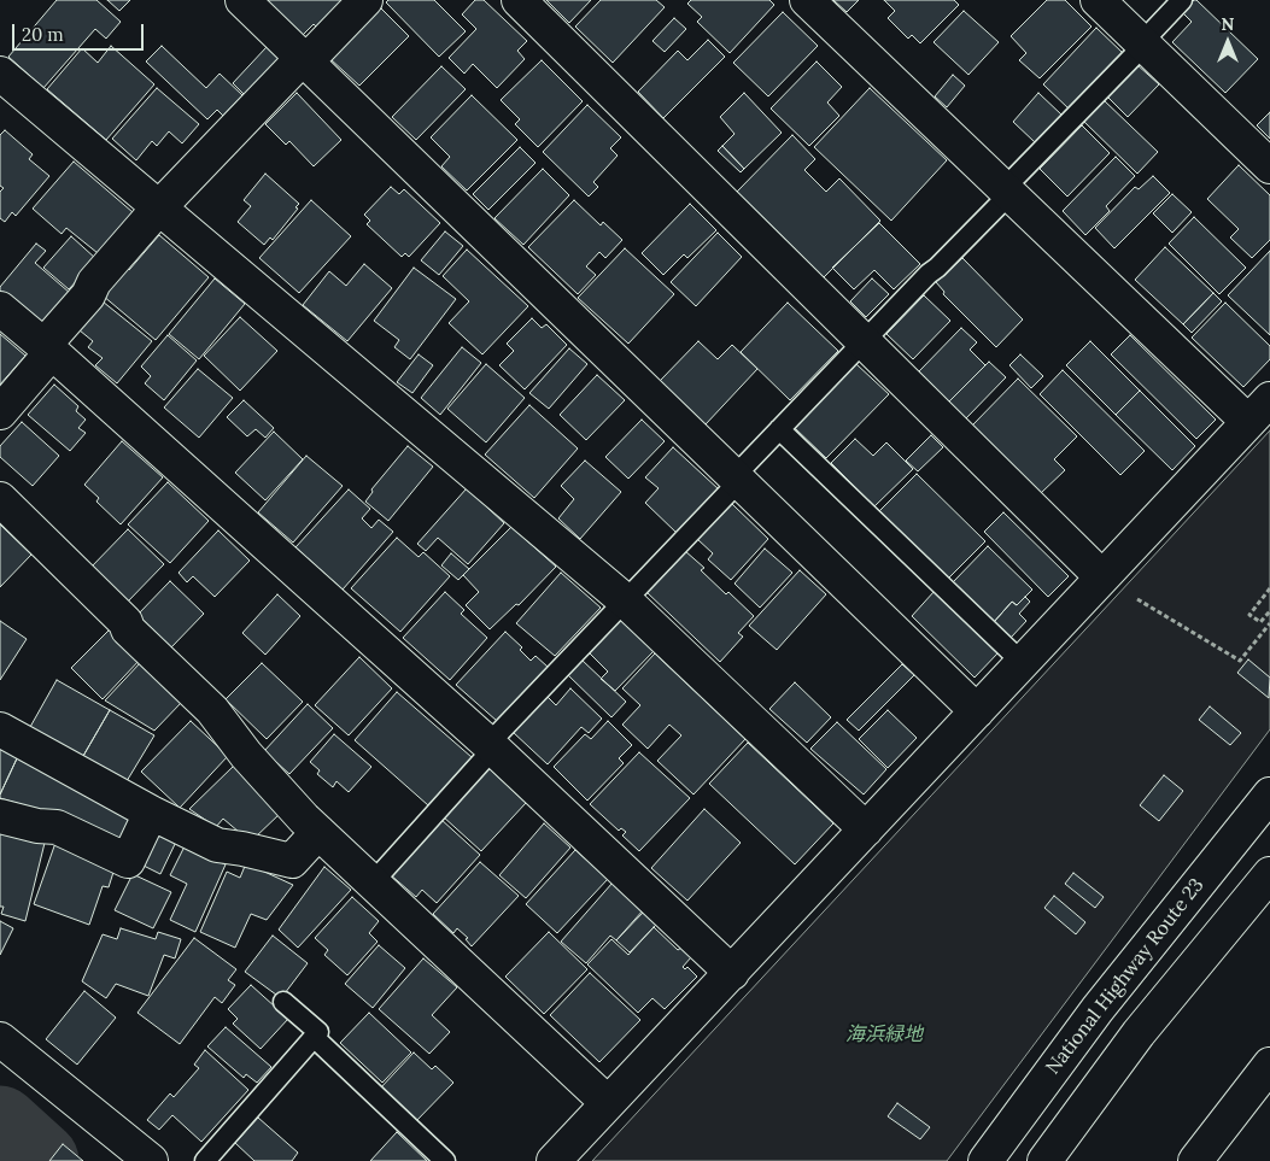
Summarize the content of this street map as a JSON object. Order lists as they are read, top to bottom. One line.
{"streets":{"main road":["National Highway Route 23"]},"parks":["海浜緑地"],"scale_bar":"20 m","north":"top"}
